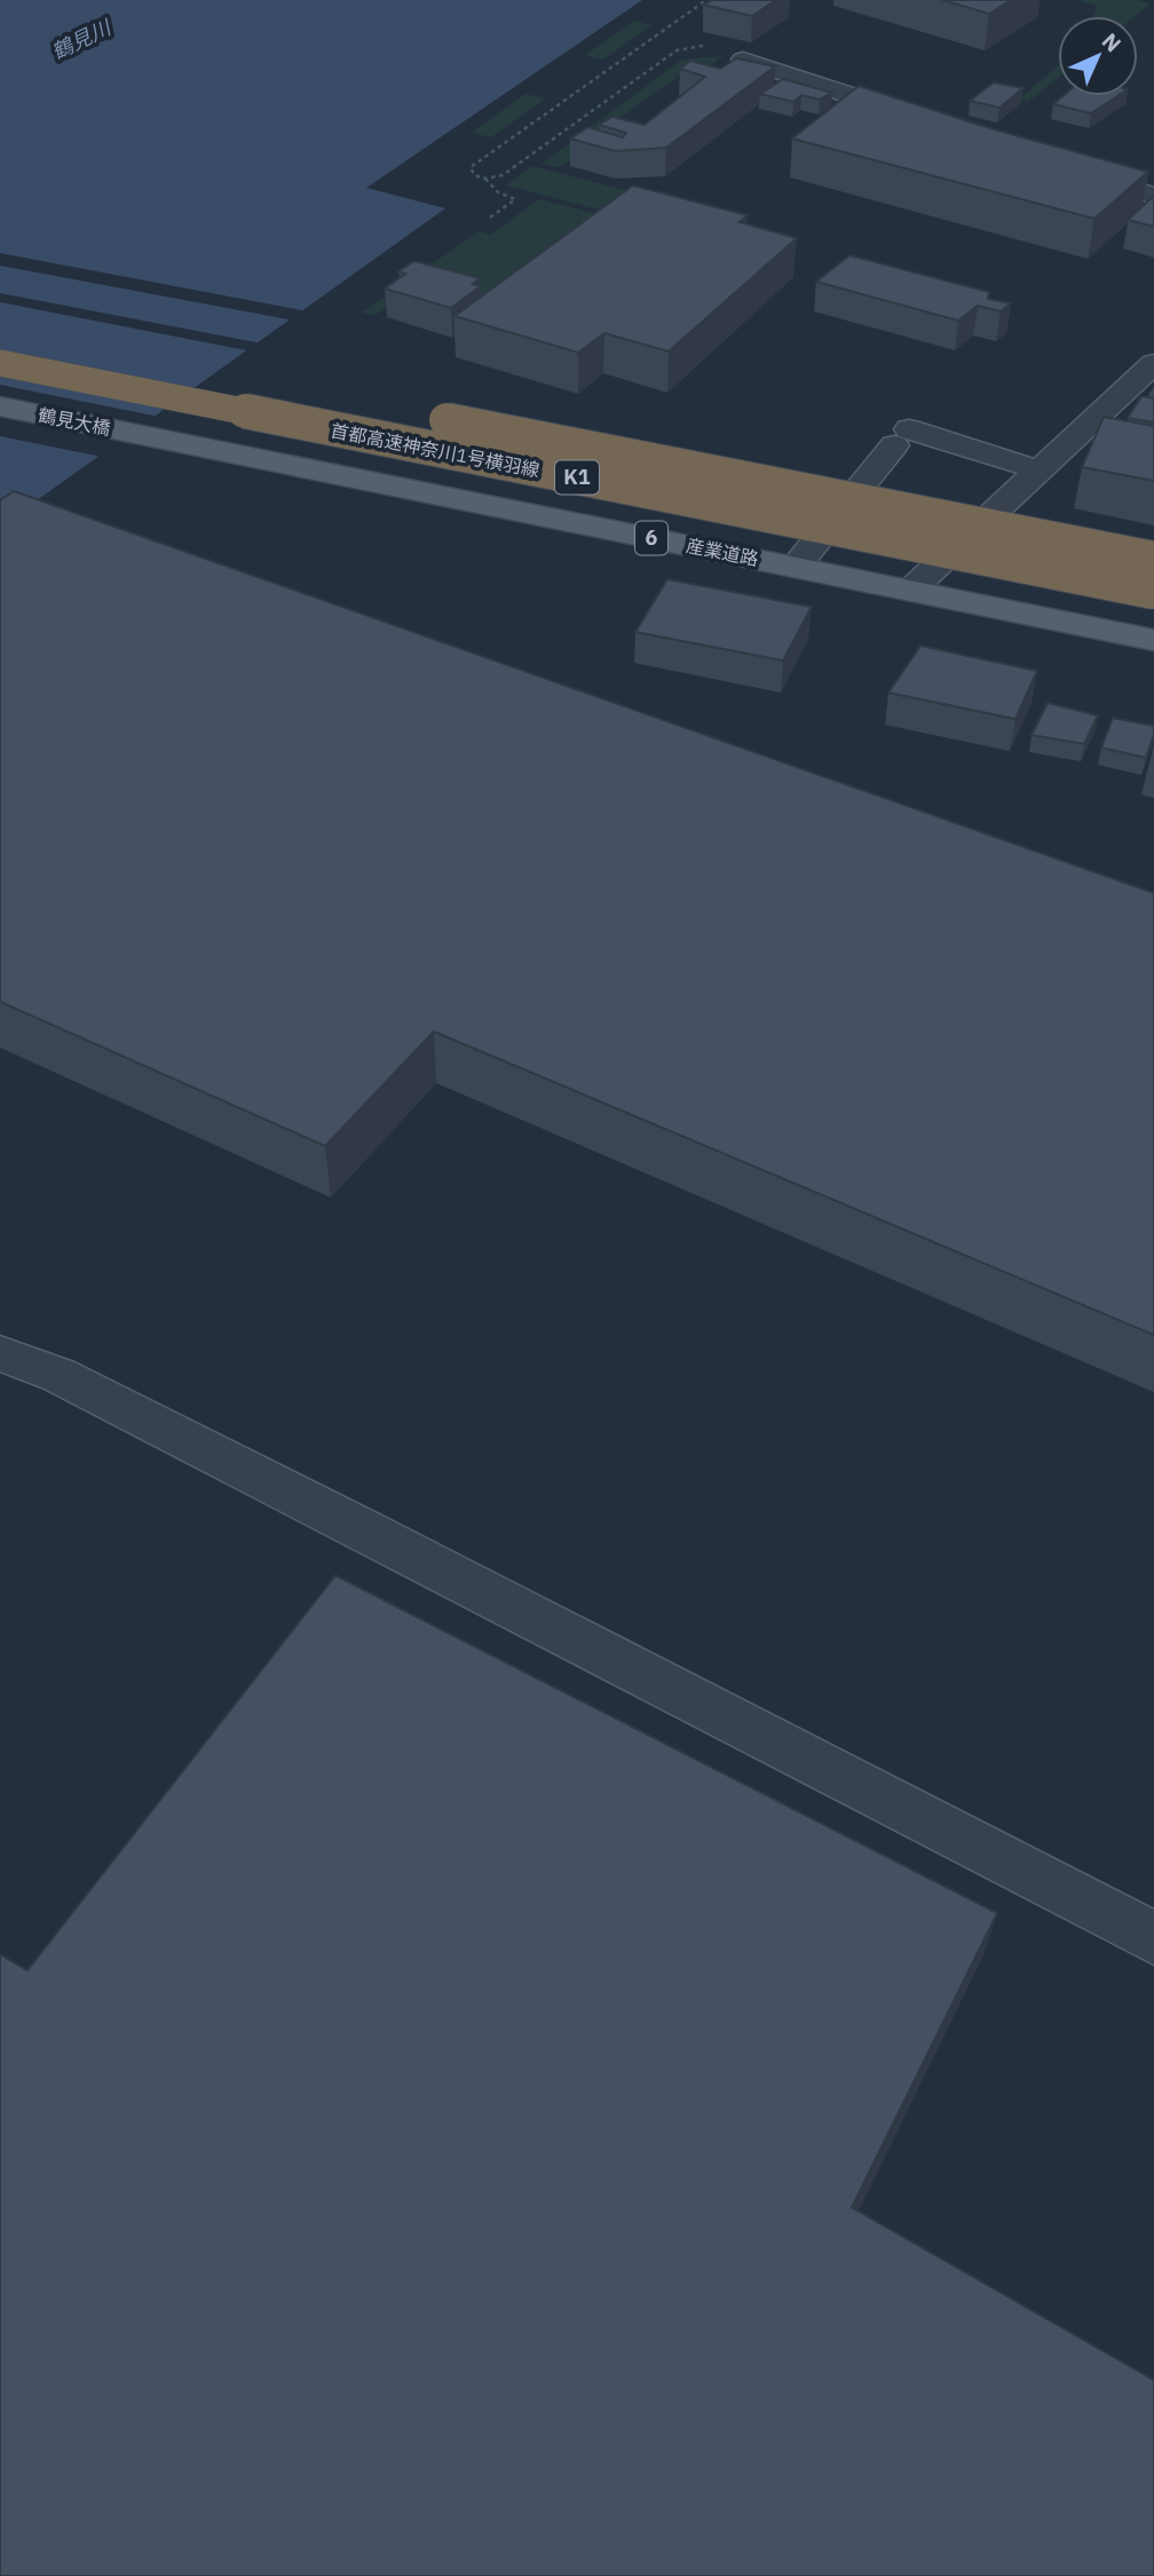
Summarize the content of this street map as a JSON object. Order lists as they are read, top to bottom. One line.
{"streets":{"highway":["首都高速神奈川1号横羽線","K1"],"main road":["鶴見大橋","6","産業道路"]},"crossings":[["鶴見大橋","産業道路"]],"water":["鶴見川"],"north":"top right"}
